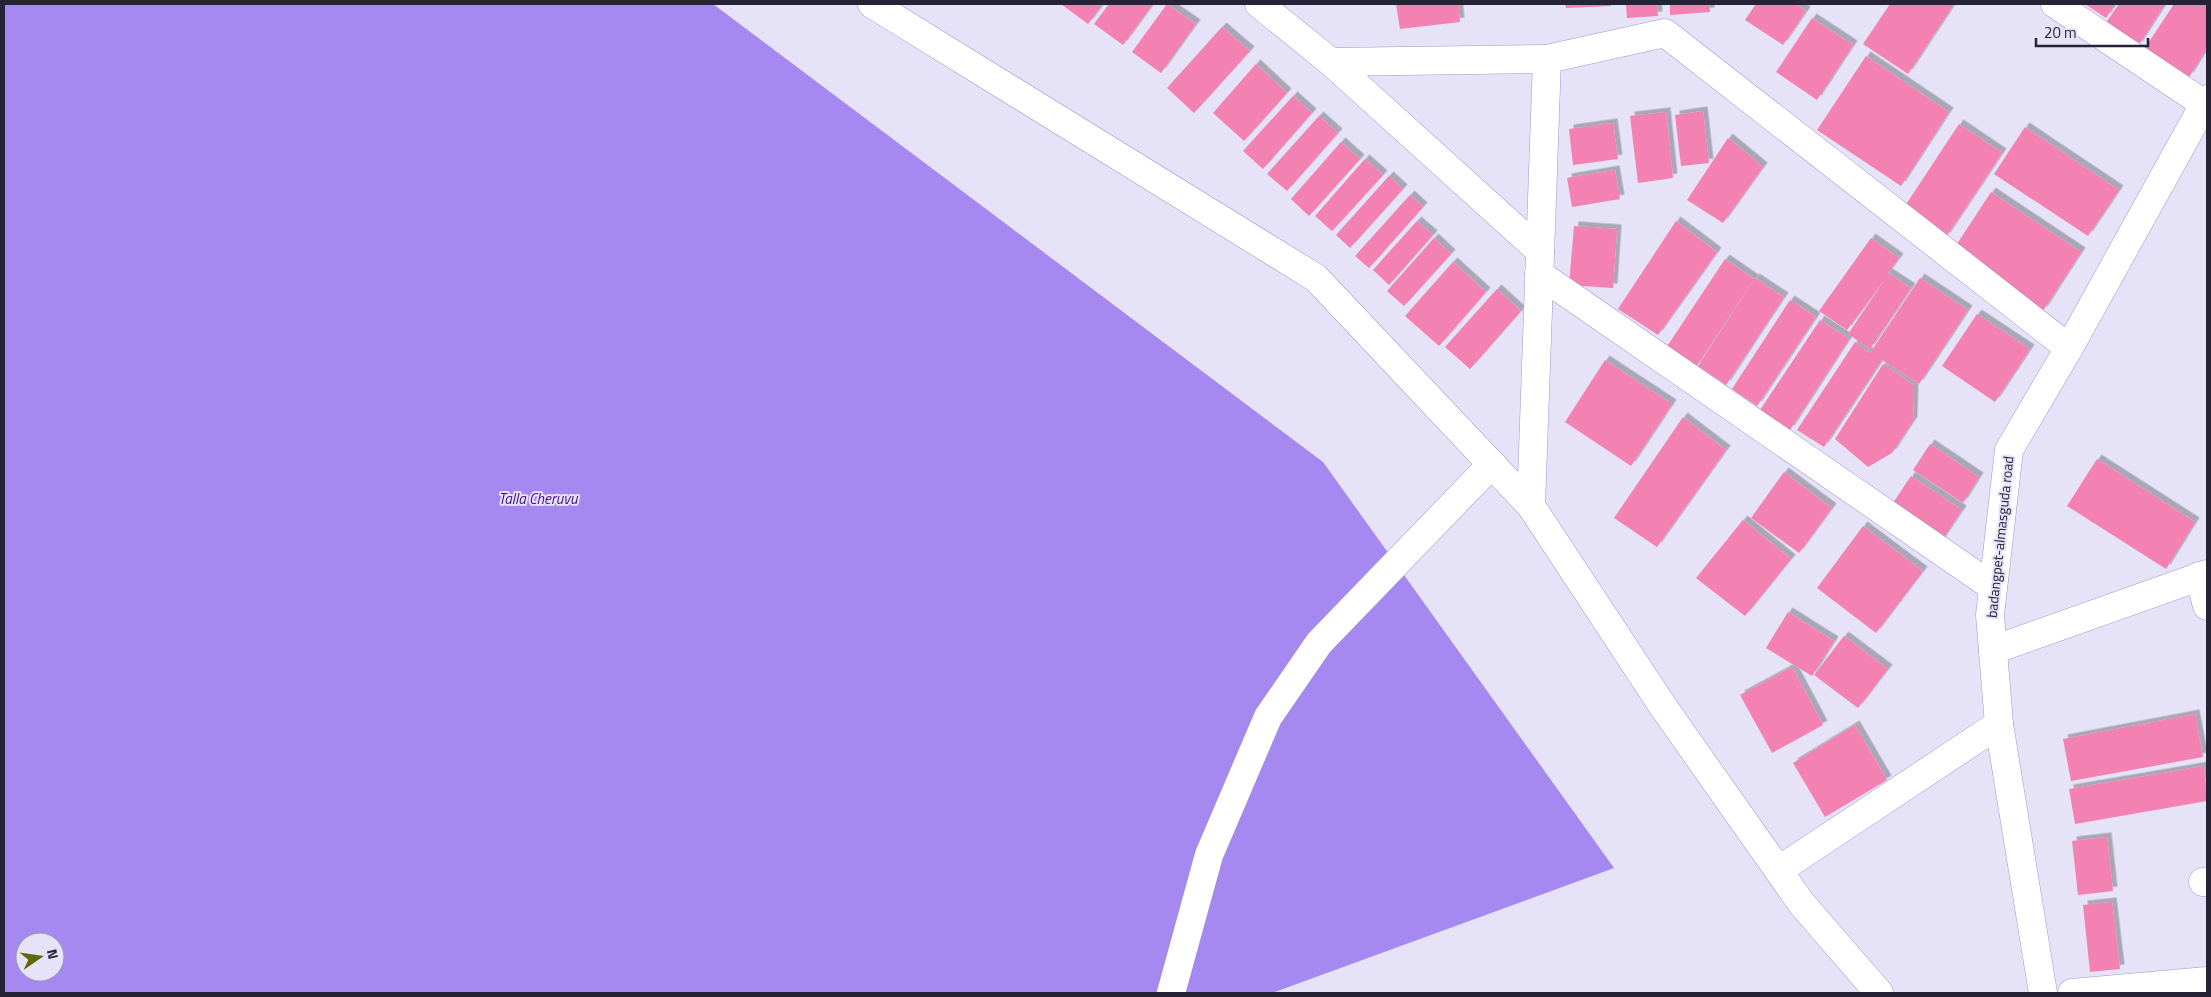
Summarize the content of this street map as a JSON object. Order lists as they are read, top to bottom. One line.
{"streets":{"street":["badangpet-almasguda road"]},"water":["Talla Cheruvu"],"scale_bar":"20 m","north":"right"}
